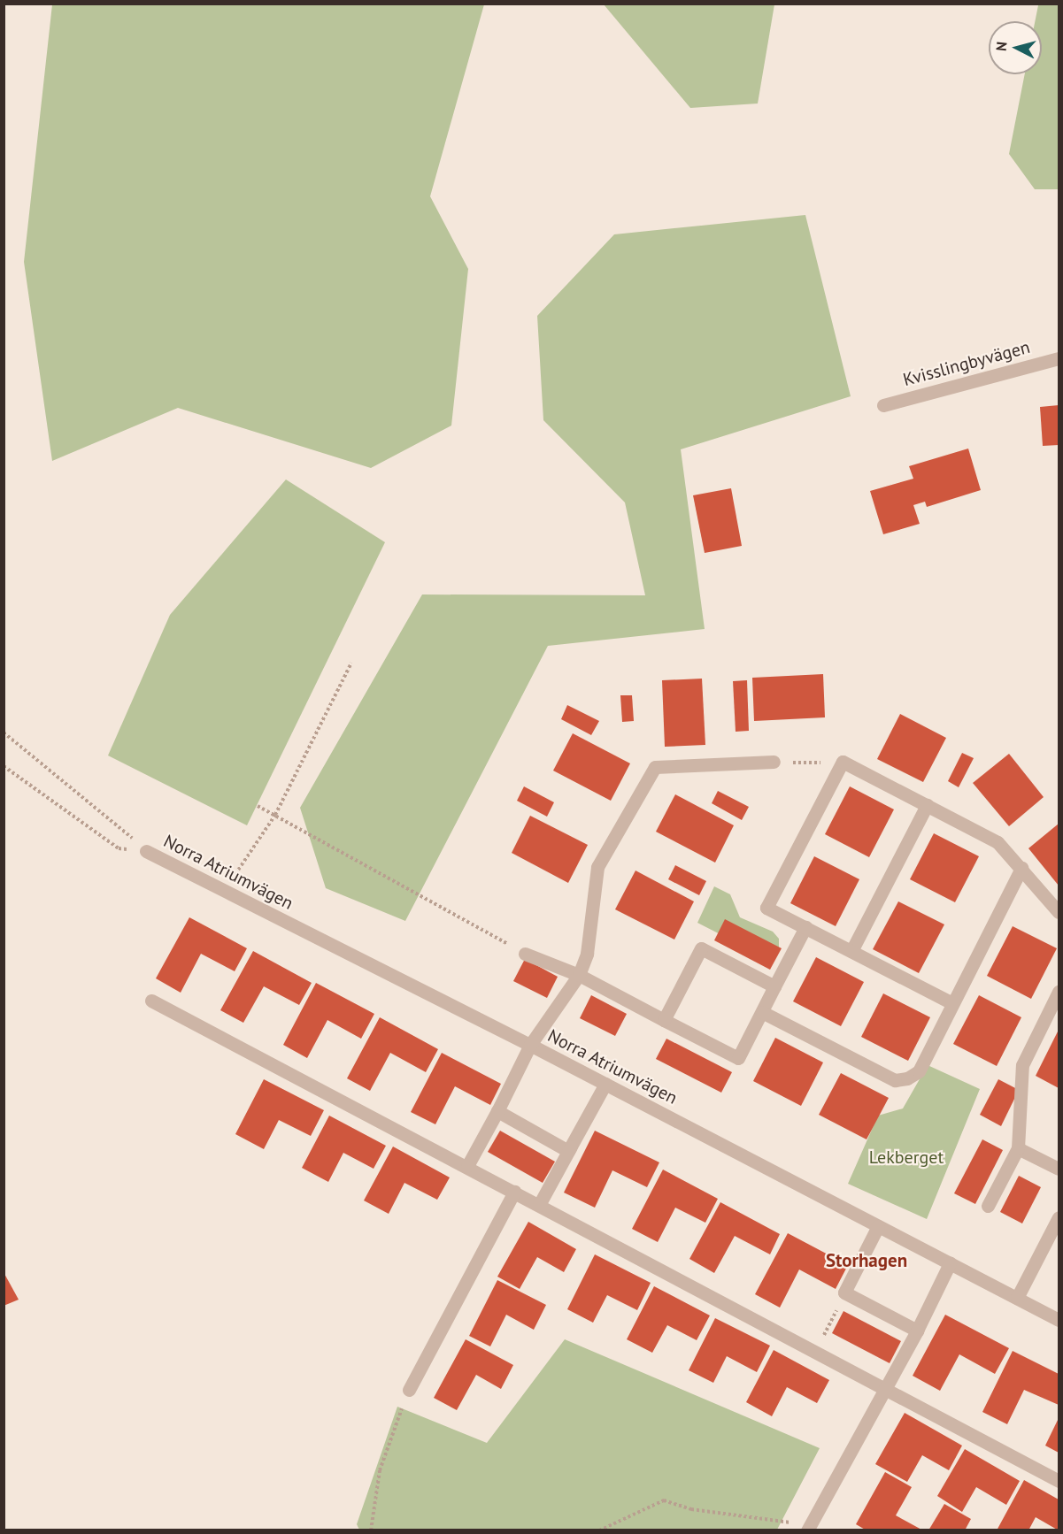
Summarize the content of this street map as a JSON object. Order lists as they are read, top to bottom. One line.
{"streets":{"street":["Kvisslingbyvägen","Norra Atriumvägen"]},"districts":["Storhagen"],"parks":["Lekberget"],"north":"left"}
